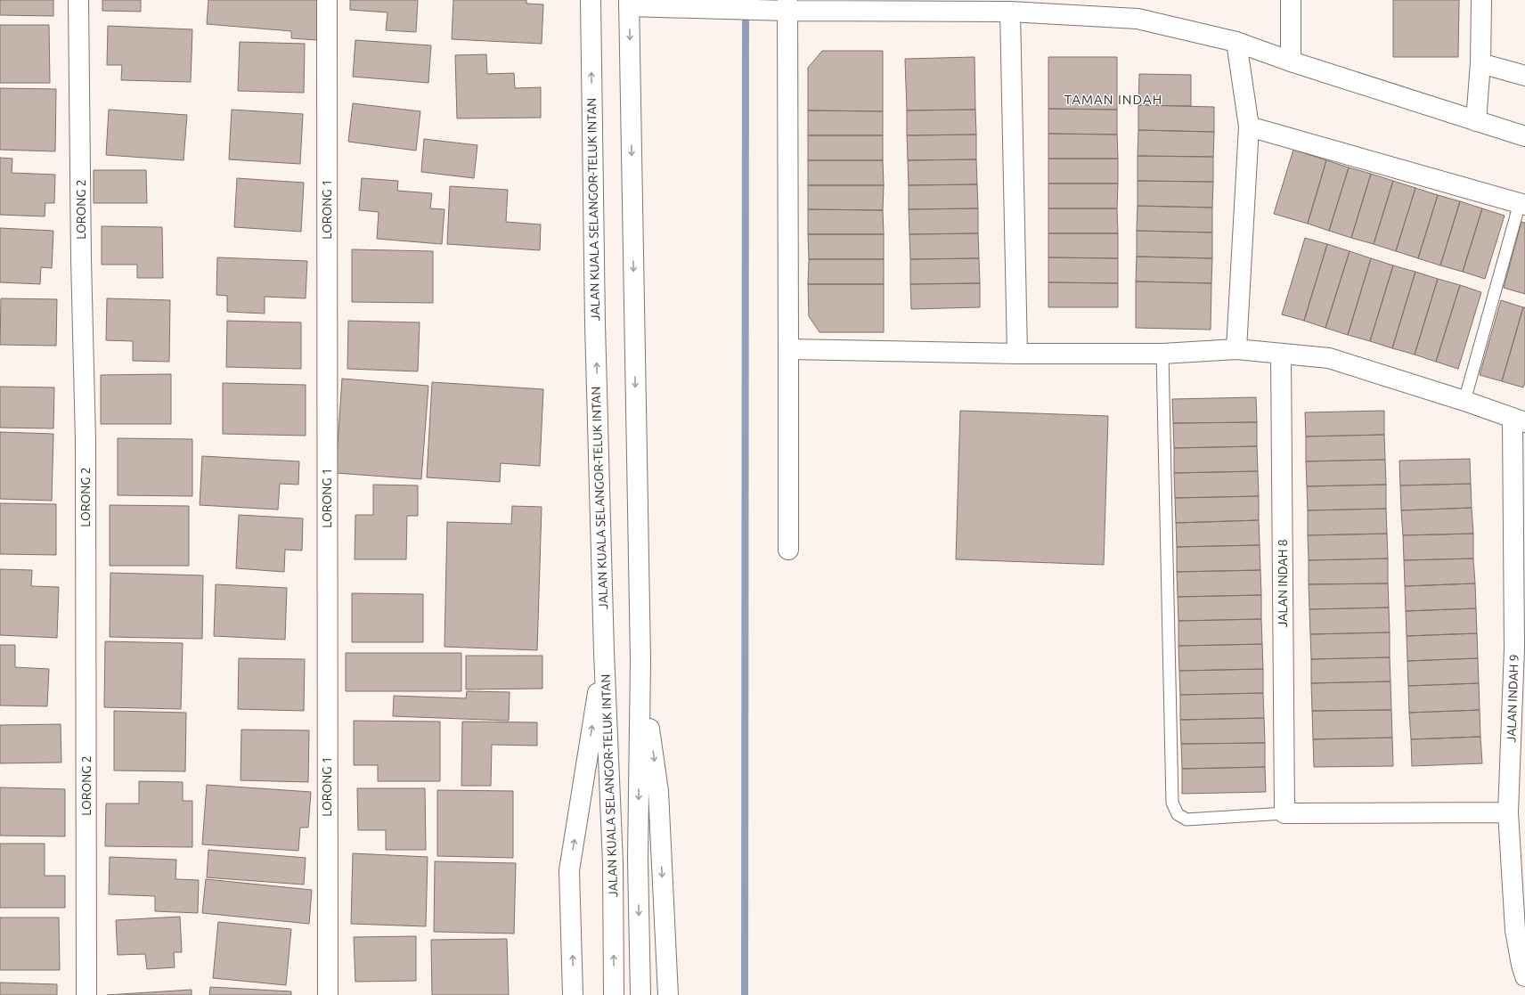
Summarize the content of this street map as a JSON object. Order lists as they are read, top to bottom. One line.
{"streets":{"main road":["LORONG 2","LORONG 1","JALAN KUALA SELANGOR-TELUK INTAN","JALAN INDAH 8","JALAN INDAH 9"]},"districts":["TAMAN INDAH"]}
